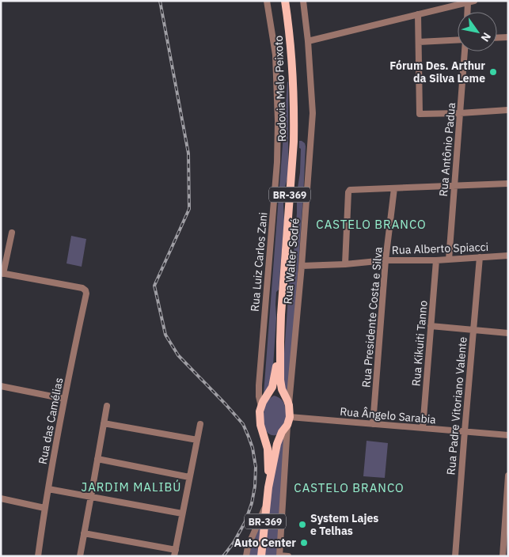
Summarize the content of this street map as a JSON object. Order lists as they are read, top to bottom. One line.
{"streets":{"main road":["Rodovia Melo Peixoto","BR-369"],"street":["Rua Antônio Padua","Rua Alberto Spiacci","Rua Walter Sodré","Rua Luiz Carlos Zani","Rua Presidente Costa e Silva","Rua Kikuiti Tanno","Rua Padre Vitoriano Valente","Rua Ângelo Sarabia","Rua das Camélias"]},"crossings":[["Rodovia Melo Peixoto","Rua Walter Sodré"],["Rodovia Melo Peixoto","Rua Luiz Carlos Zani"],["Rodovia Melo Peixoto","Rua Ângelo Sarabia"],["Rua Antônio Padua","Rua Alberto Spiacci"],["Rua Alberto Spiacci","Rua Walter Sodré"],["Rua Alberto Spiacci","Rua Presidente Costa e Silva"],["Rua Alberto Spiacci","Rua Kikuiti Tanno"],["Rua Alberto Spiacci","Rua Padre Vitoriano Valente"],["Rua Walter Sodré","Rua Luiz Carlos Zani"],["Rua Walter Sodré","Rua Ângelo Sarabia"],["Rua Luiz Carlos Zani","Rua Ângelo Sarabia"],["Rua Presidente Costa e Silva","Rua Ângelo Sarabia"],["Rua Kikuiti Tanno","Rua Ângelo Sarabia"],["Rua Padre Vitoriano Valente","Rua Ângelo Sarabia"]],"districts":["CASTELO BRANCO","JARDIM MALIBÚ","CASTELO BRANCO"],"places":["Fórum Des. Arthur da Silva Leme","System Lajes e Telhas","Auto Center"],"north":"bottom right"}
